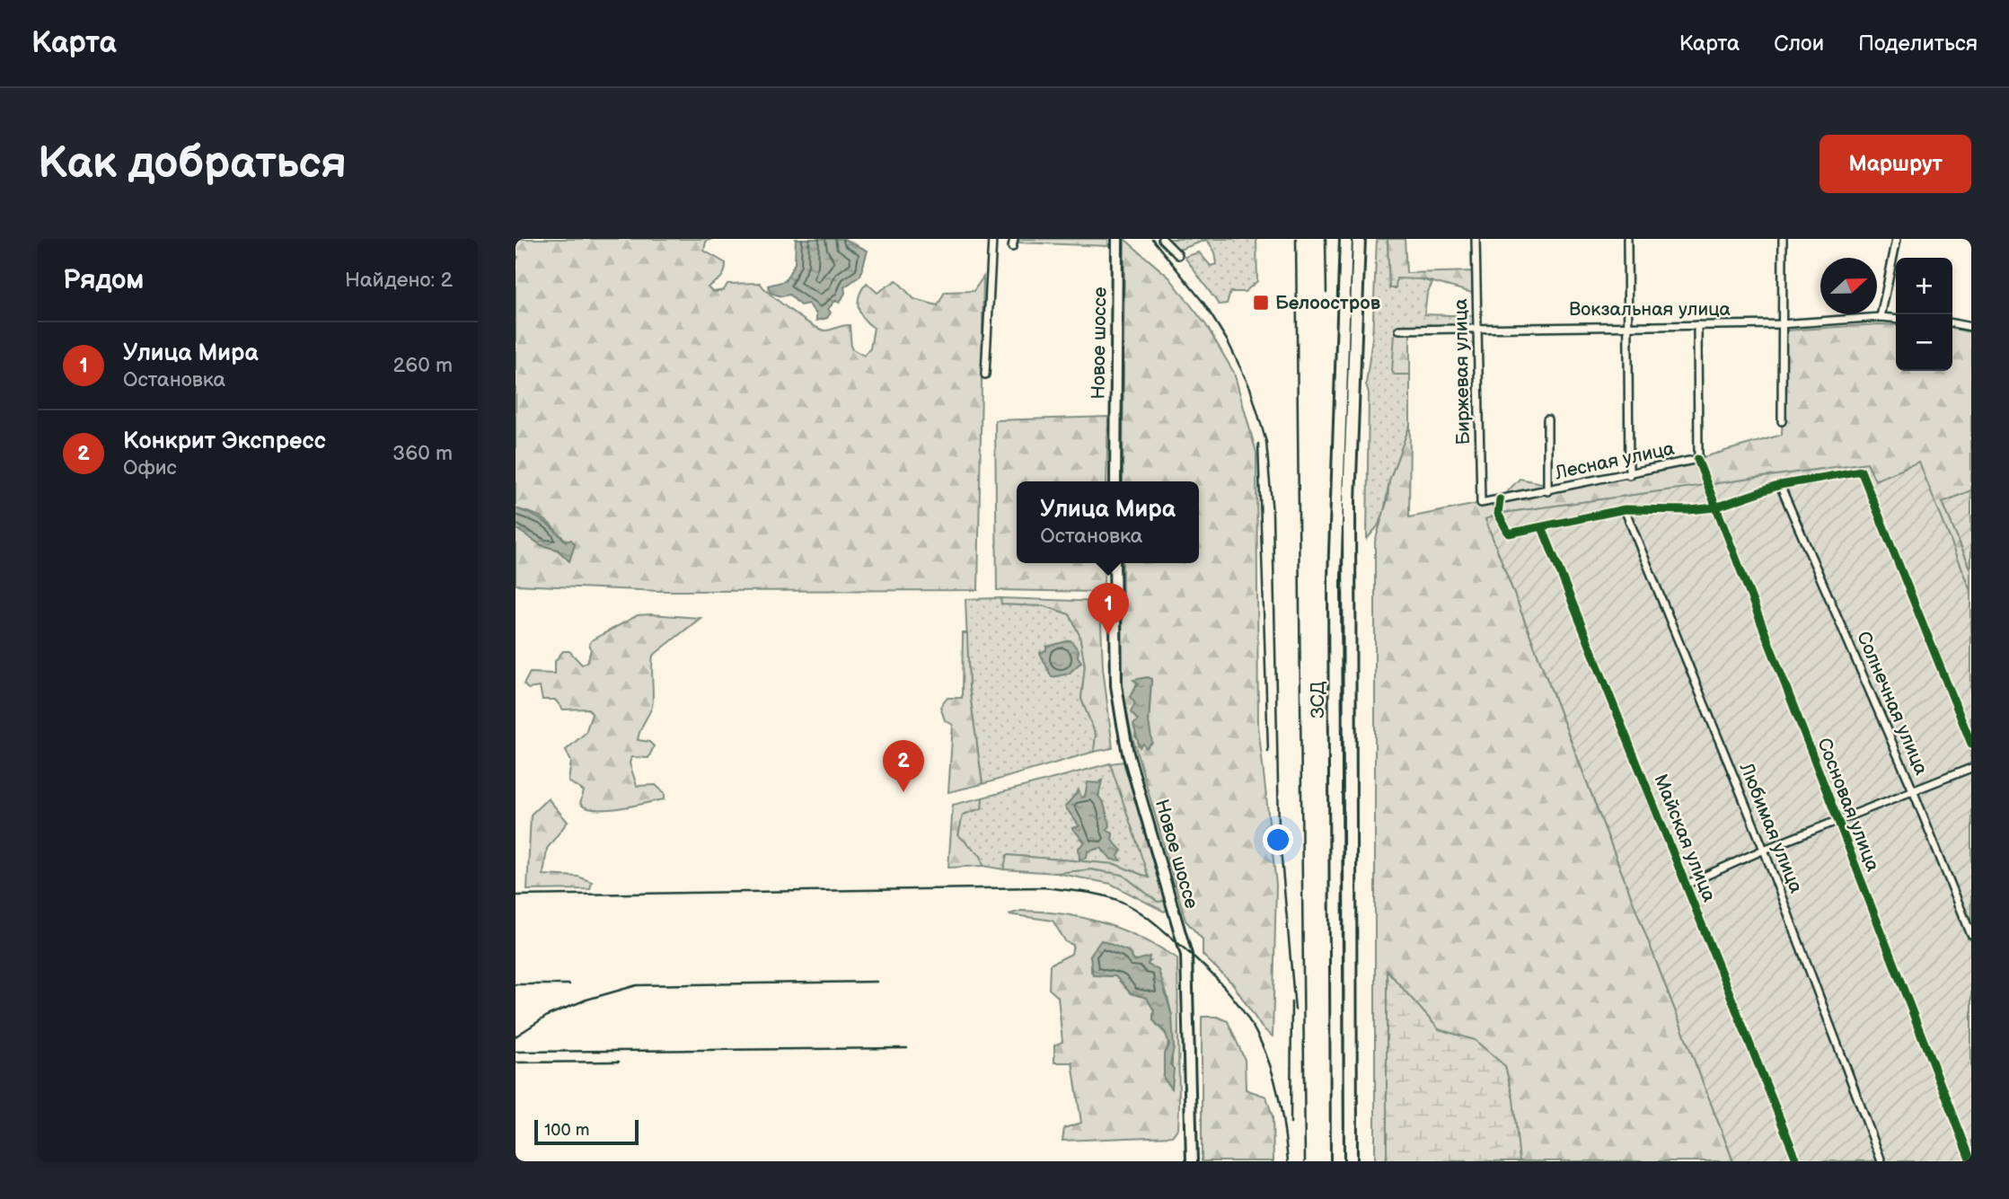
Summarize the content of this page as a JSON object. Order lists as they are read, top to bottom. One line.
{"streets":{"highway":["ЗСД"],"main road":["Новое шоссе"],"street":["Вокзальная улица","Биржевая улица","Лесная улица","Солнечная улица","Сосновая улица","Любимая улица","Майская улица"]},"crossings":[["Вокзальная улица","Биржевая улица"],["Вокзальная улица","Лесная улица"],["Биржевая улица","Лесная улица"],["Лесная улица","Сосновая улица"]],"places":{"transit":["Белоостров"]},"scale_bar":"100 m","north":"right","page":{"header":"Карта","nav":["Карта","Слои","Поделиться"],"buttons":"Маршрут","title":"Как добраться","heading":["Рядом","Найдено: 2"],"map_buttons":["+","−"],"list":[{"mark":"1","name":"Улица Мира","note":"Остановка","value":"260 m"},{"mark":"2","name":"Конкрит Экспресс","note":"Офис","value":"360 m"}],"popup":["Улица Мира","Остановка"],"pins":["1","2"],"scale":"100 m"}}
